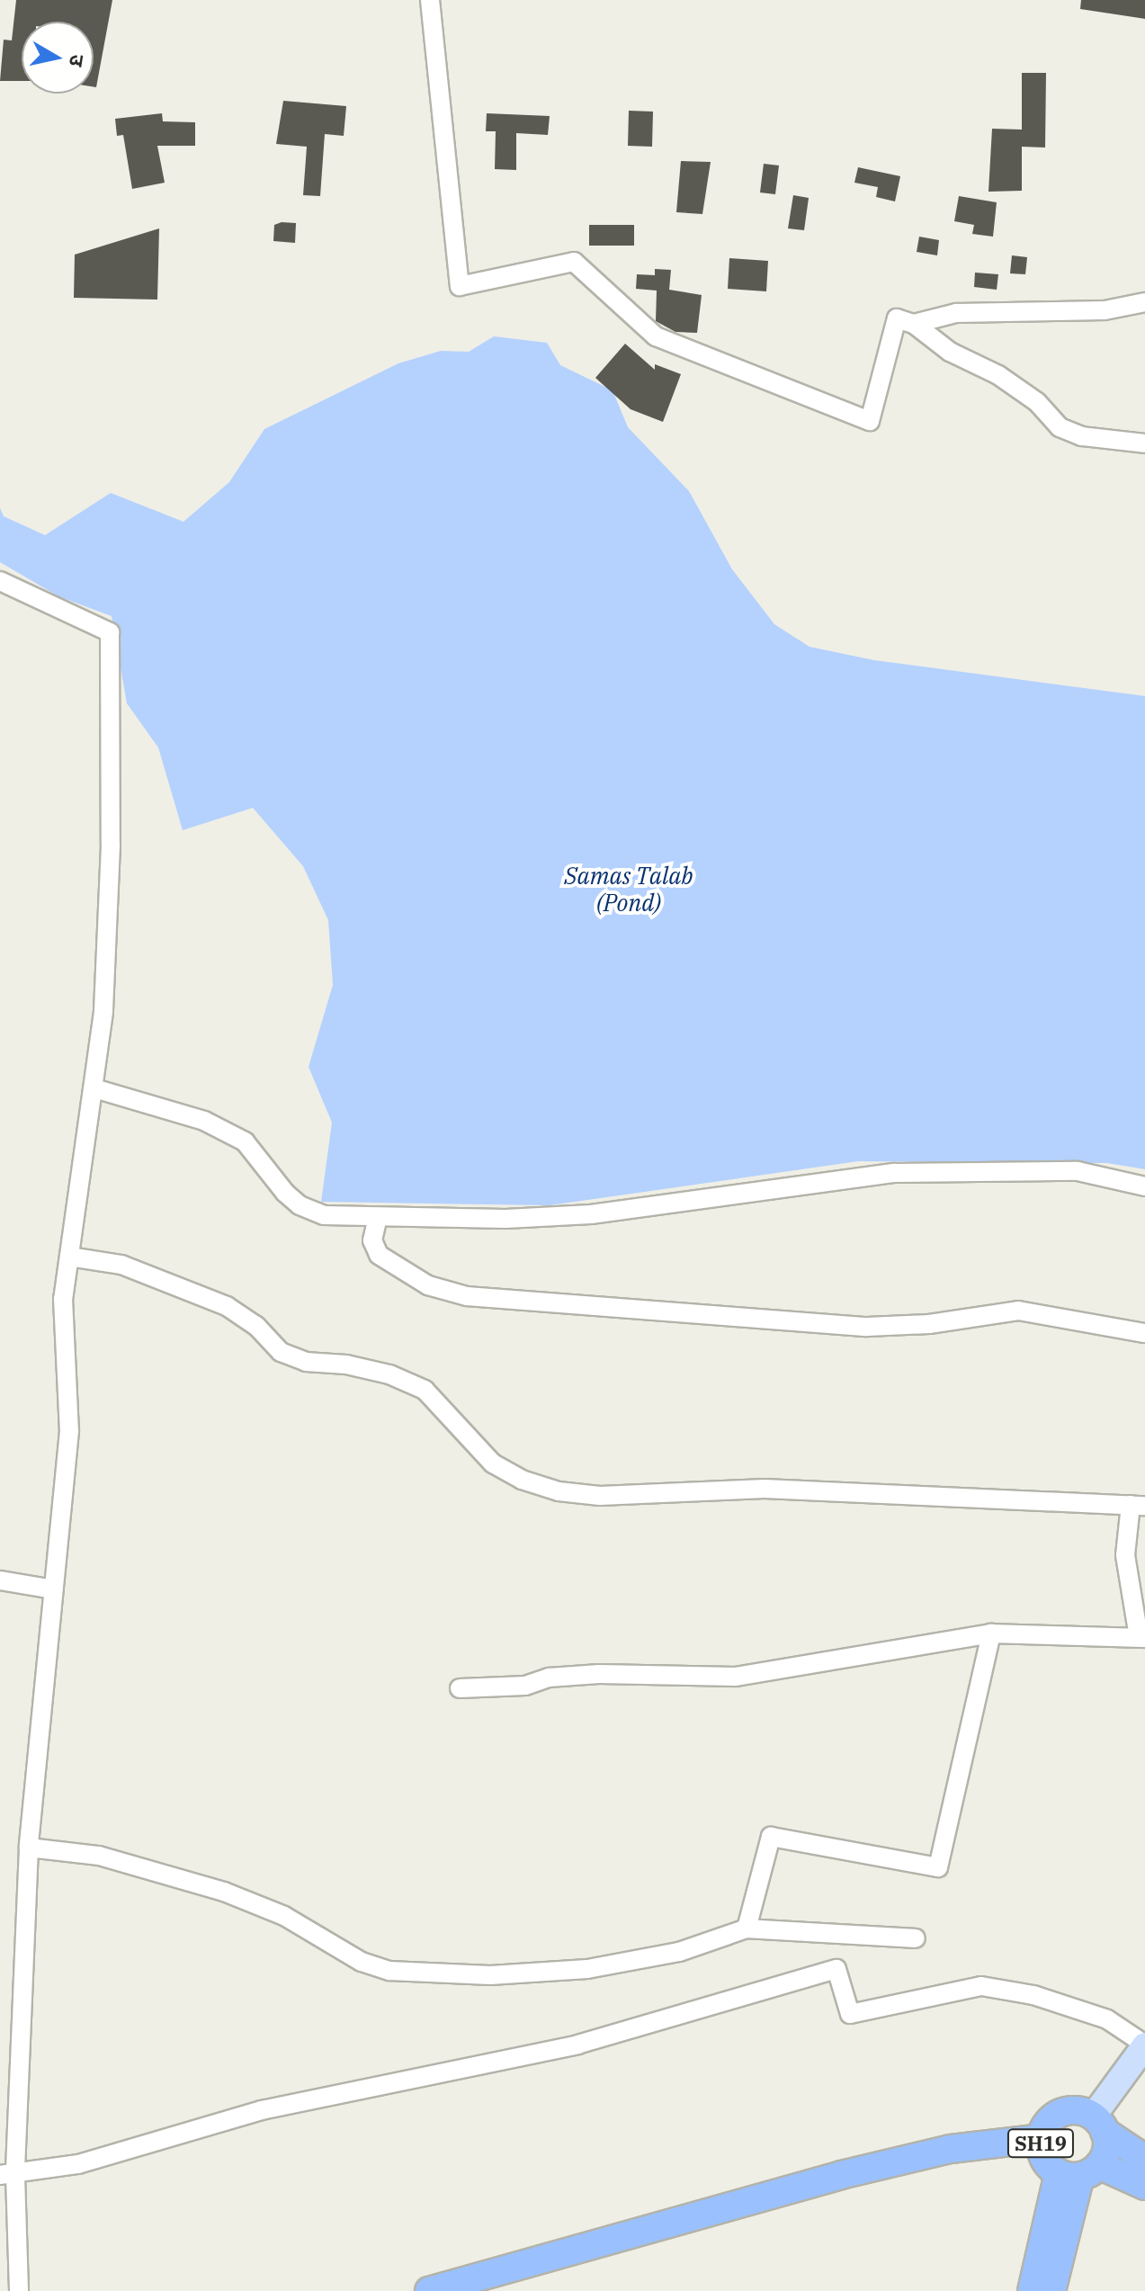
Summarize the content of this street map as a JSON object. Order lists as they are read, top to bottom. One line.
{"streets":{"main road":["SH19"]},"water":["Samas Talab (Pond)"],"north":"right"}
